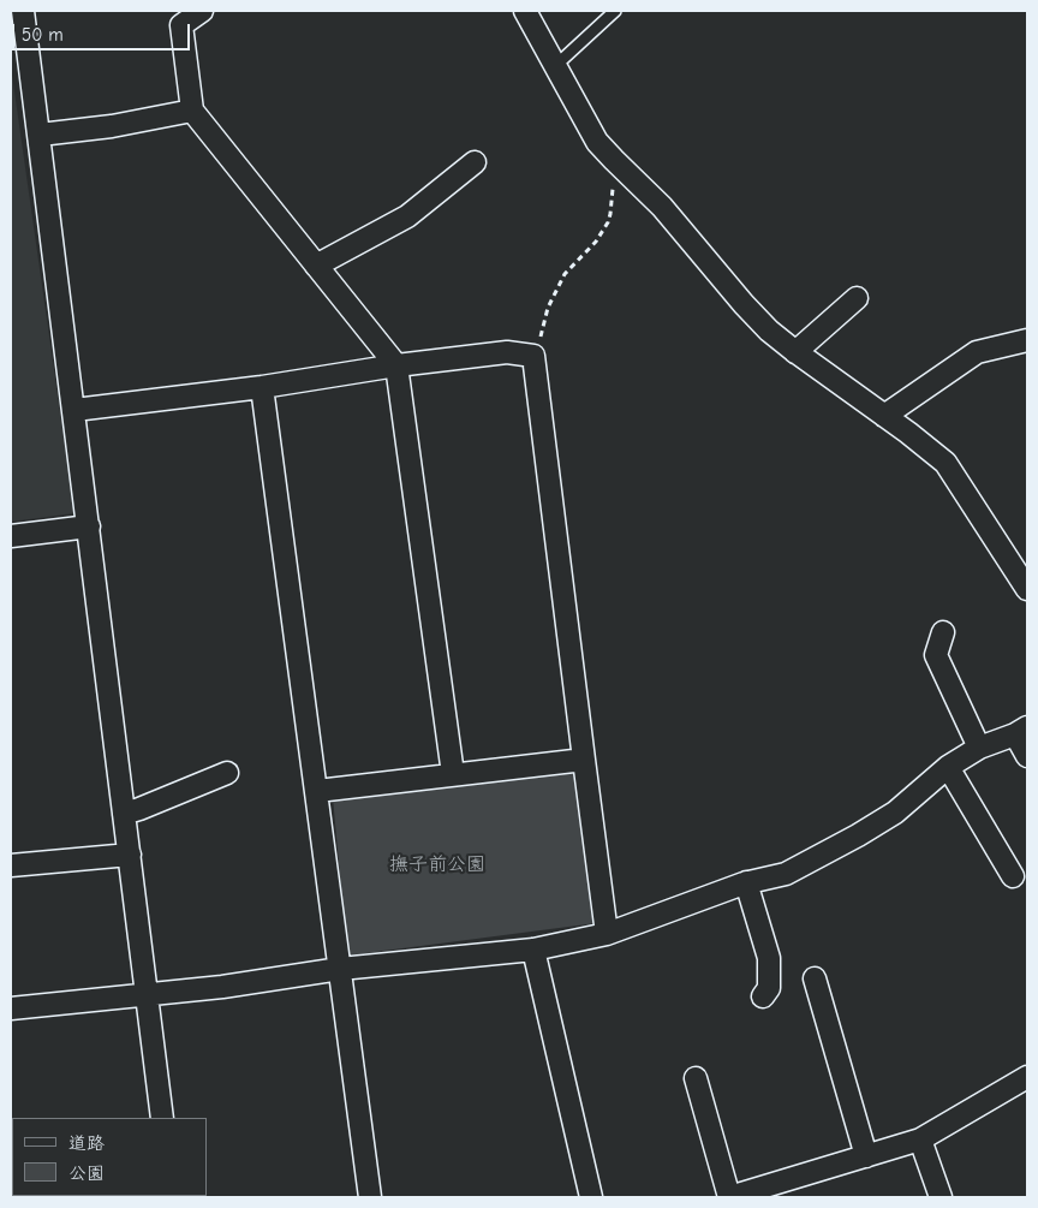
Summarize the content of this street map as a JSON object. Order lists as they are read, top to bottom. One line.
{"parks":["撫子前公園"],"legend":["道路","公園"],"scale_bar":"50 m"}
